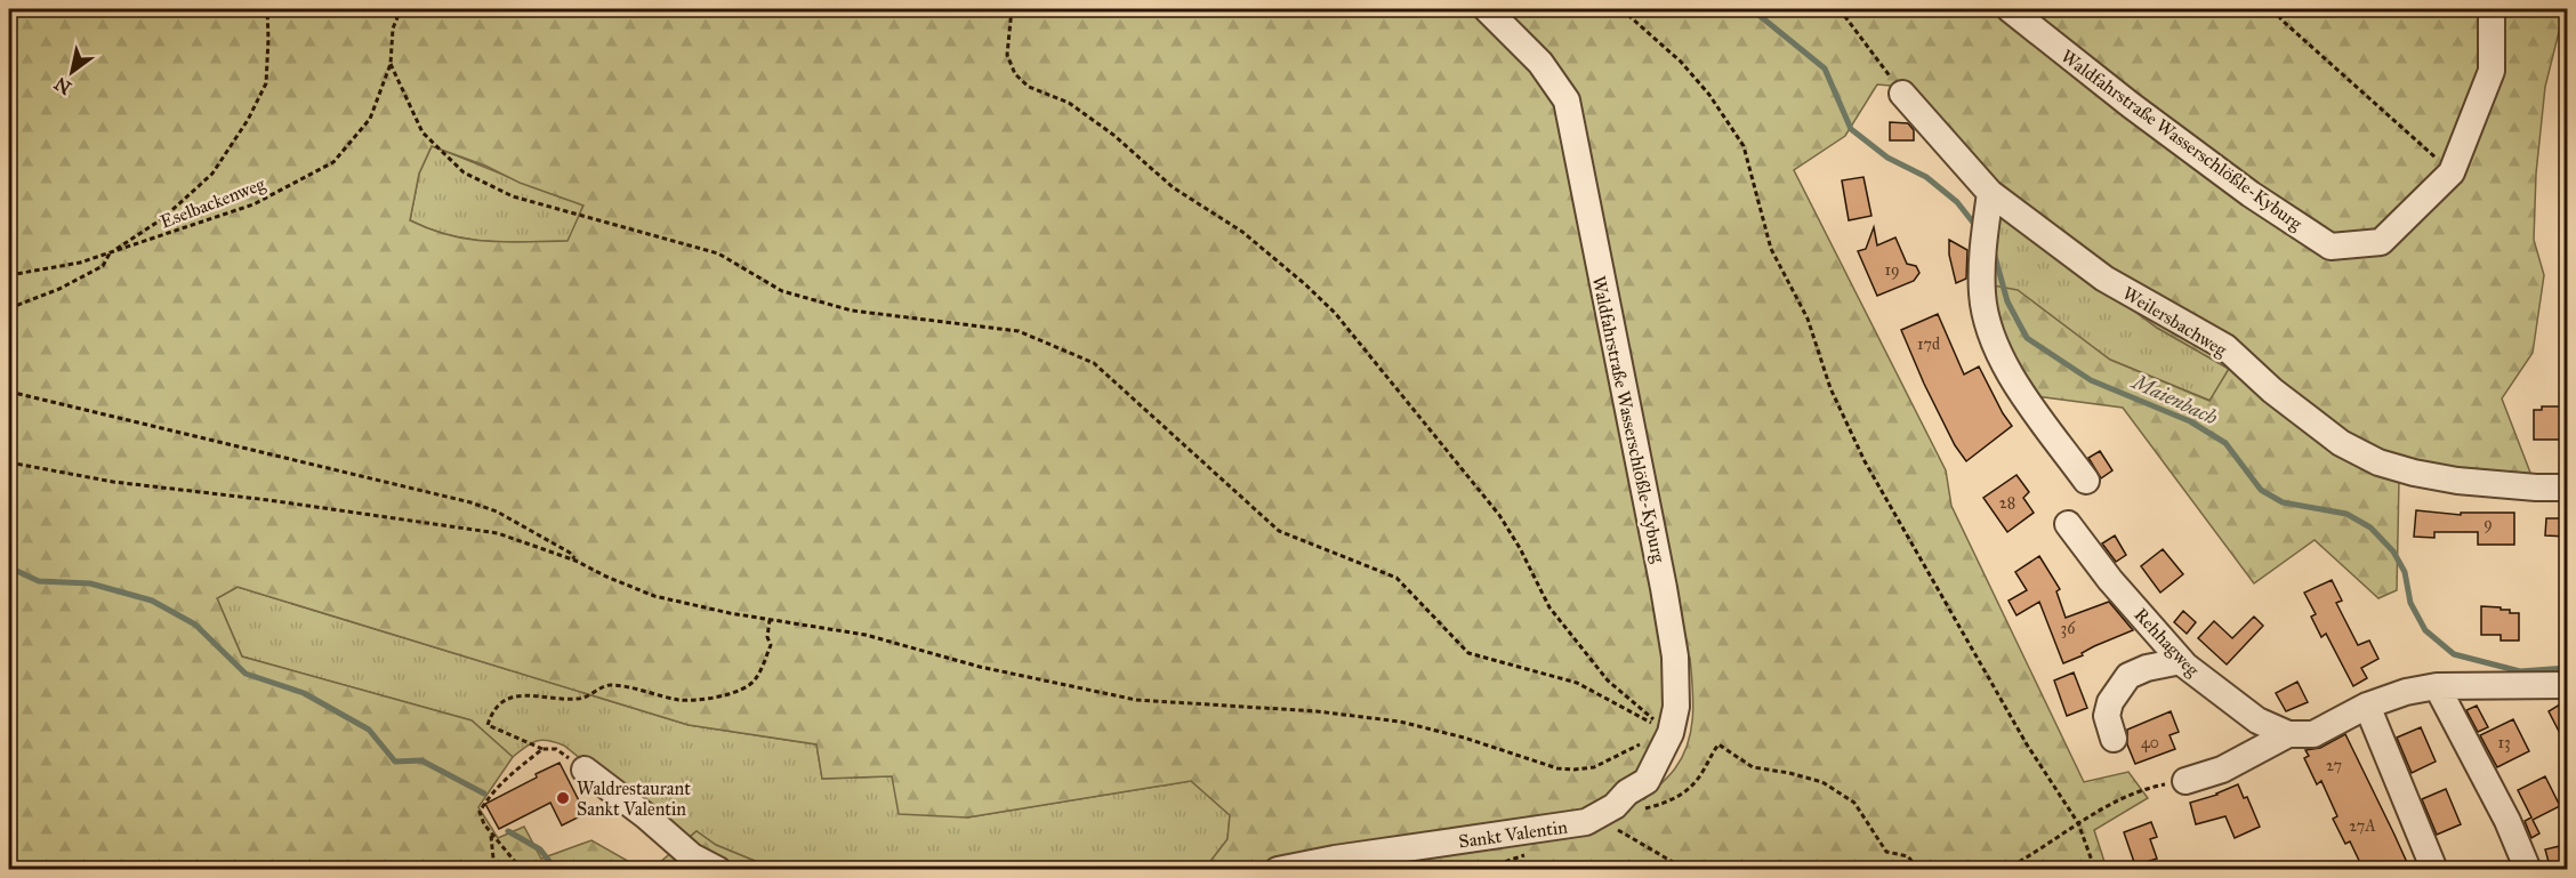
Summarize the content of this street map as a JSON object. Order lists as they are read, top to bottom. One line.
{"streets":{"street":["Waldfahrstraße Wasserschlößle-Kyburg","Weilersbachweg","Rehhagweg","Sankt Valentin"],"path":["Eselbackenweg"]},"crossings":[["Waldfahrstraße Wasserschlößle-Kyburg","Sankt Valentin"]],"water":["Maienbach"],"places":["Waldrestaurant Sankt Valentin"],"house_numbers":["19","17d","28","9","36","40","13","27","27A"],"north":"bottom left"}
